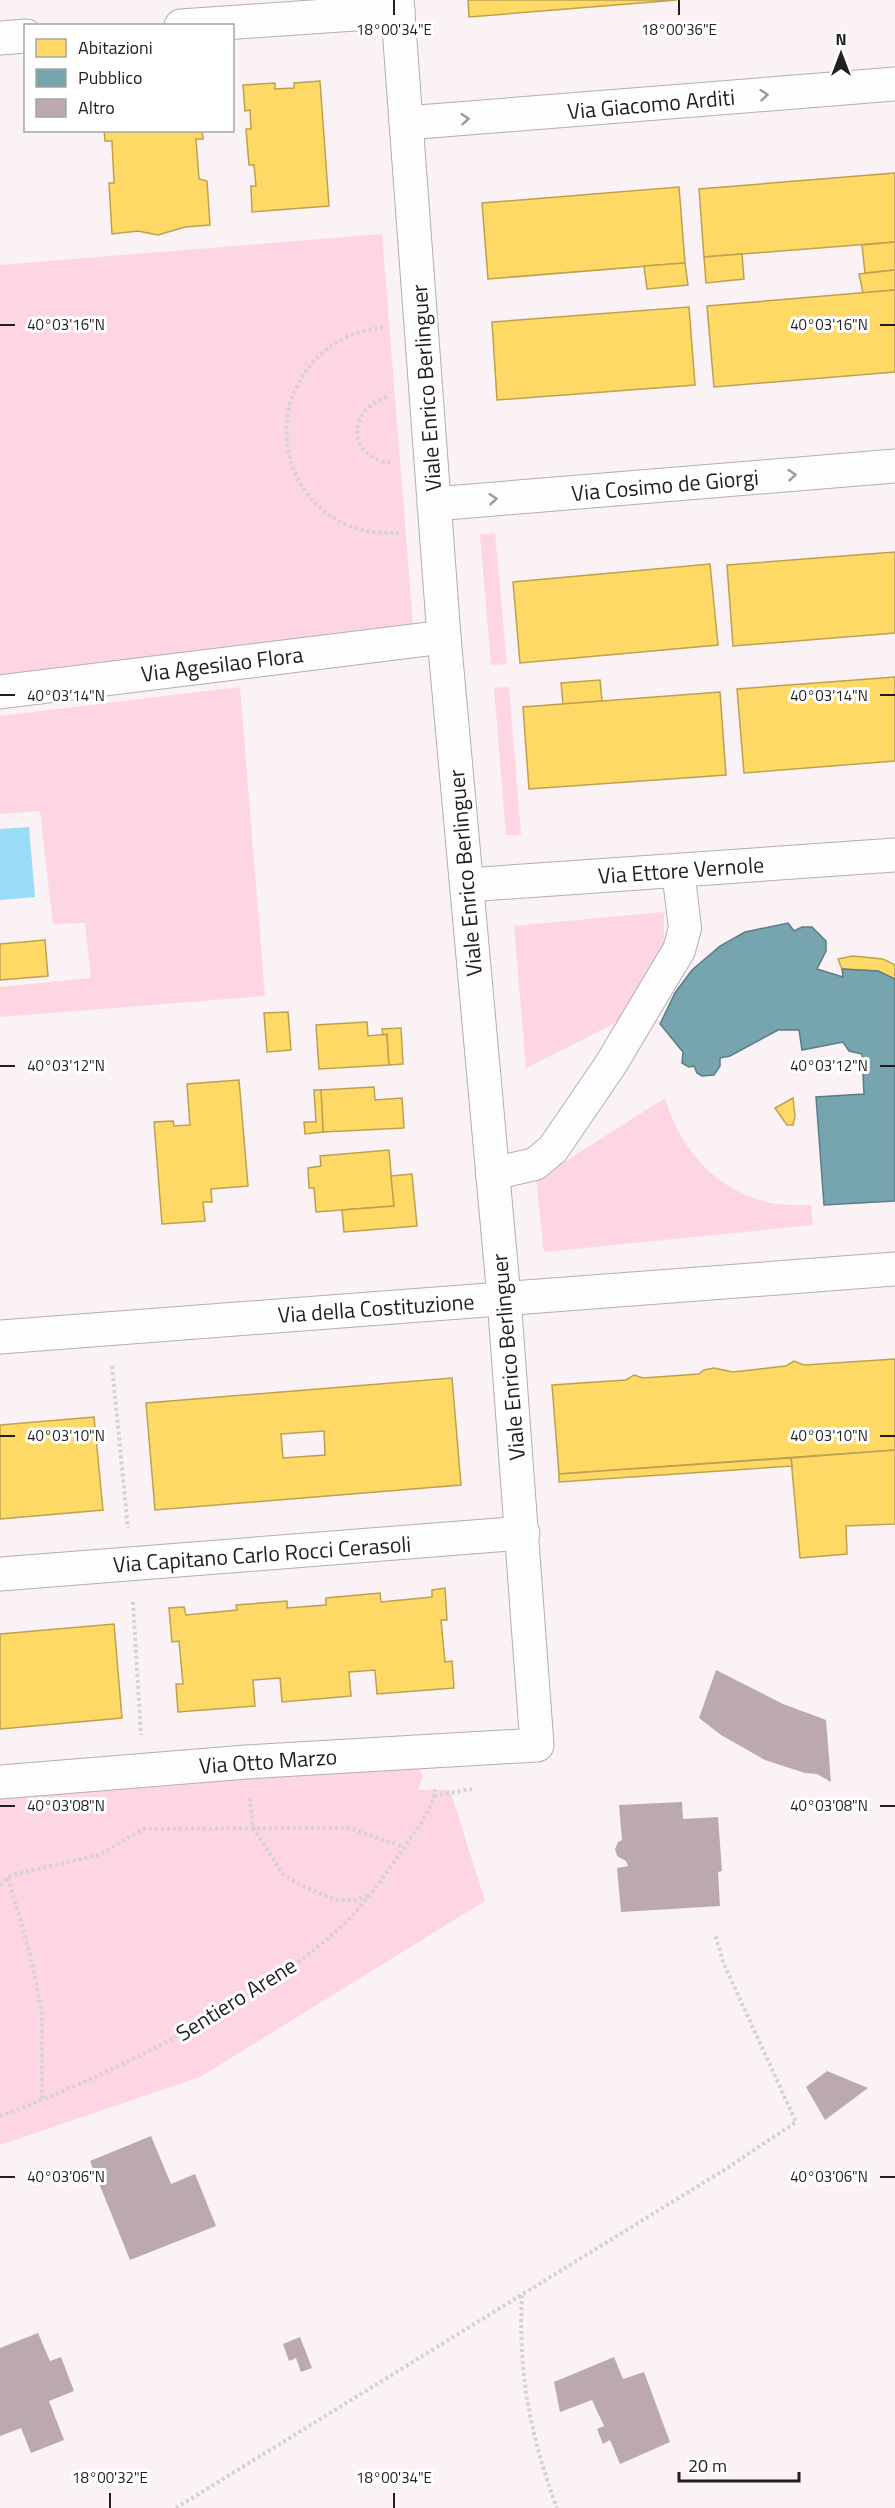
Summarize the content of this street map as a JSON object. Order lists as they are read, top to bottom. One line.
{"streets":{"street":["Via Giacomo Arditi","Viale Enrico Berlinguer","Via Cosimo de Giorgi","Via Agesilao Flora","Via Ettore Vernole","Via della Costituzione","Via Capitano Carlo Rocci Cerasoli","Via Otto Marzo"],"path":["Sentiero Arene"]},"crossings":[["Via Giacomo Arditi","Viale Enrico Berlinguer"],["Viale Enrico Berlinguer","Via Cosimo de Giorgi"],["Viale Enrico Berlinguer","Via Agesilao Flora"],["Viale Enrico Berlinguer","Via Ettore Vernole"],["Viale Enrico Berlinguer","Via della Costituzione"],["Viale Enrico Berlinguer","Via Capitano Carlo Rocci Cerasoli"],["Viale Enrico Berlinguer","Via Otto Marzo"],["Via Otto Marzo","Sentiero Arene"]],"one_way":["Via Giacomo Arditi","Via Cosimo de Giorgi"],"legend":["Abitazioni","Pubblico","Altro"],"scale_bar":"20 m","north":"top","coordinates":["18°00'34\"E","18°00'36\"E","40°03'16\"N","40°03'14\"N","40°03'12\"N","40°03'10\"N","40°03'08\"N","40°03'06\"N","18°00'32\"E"]}
